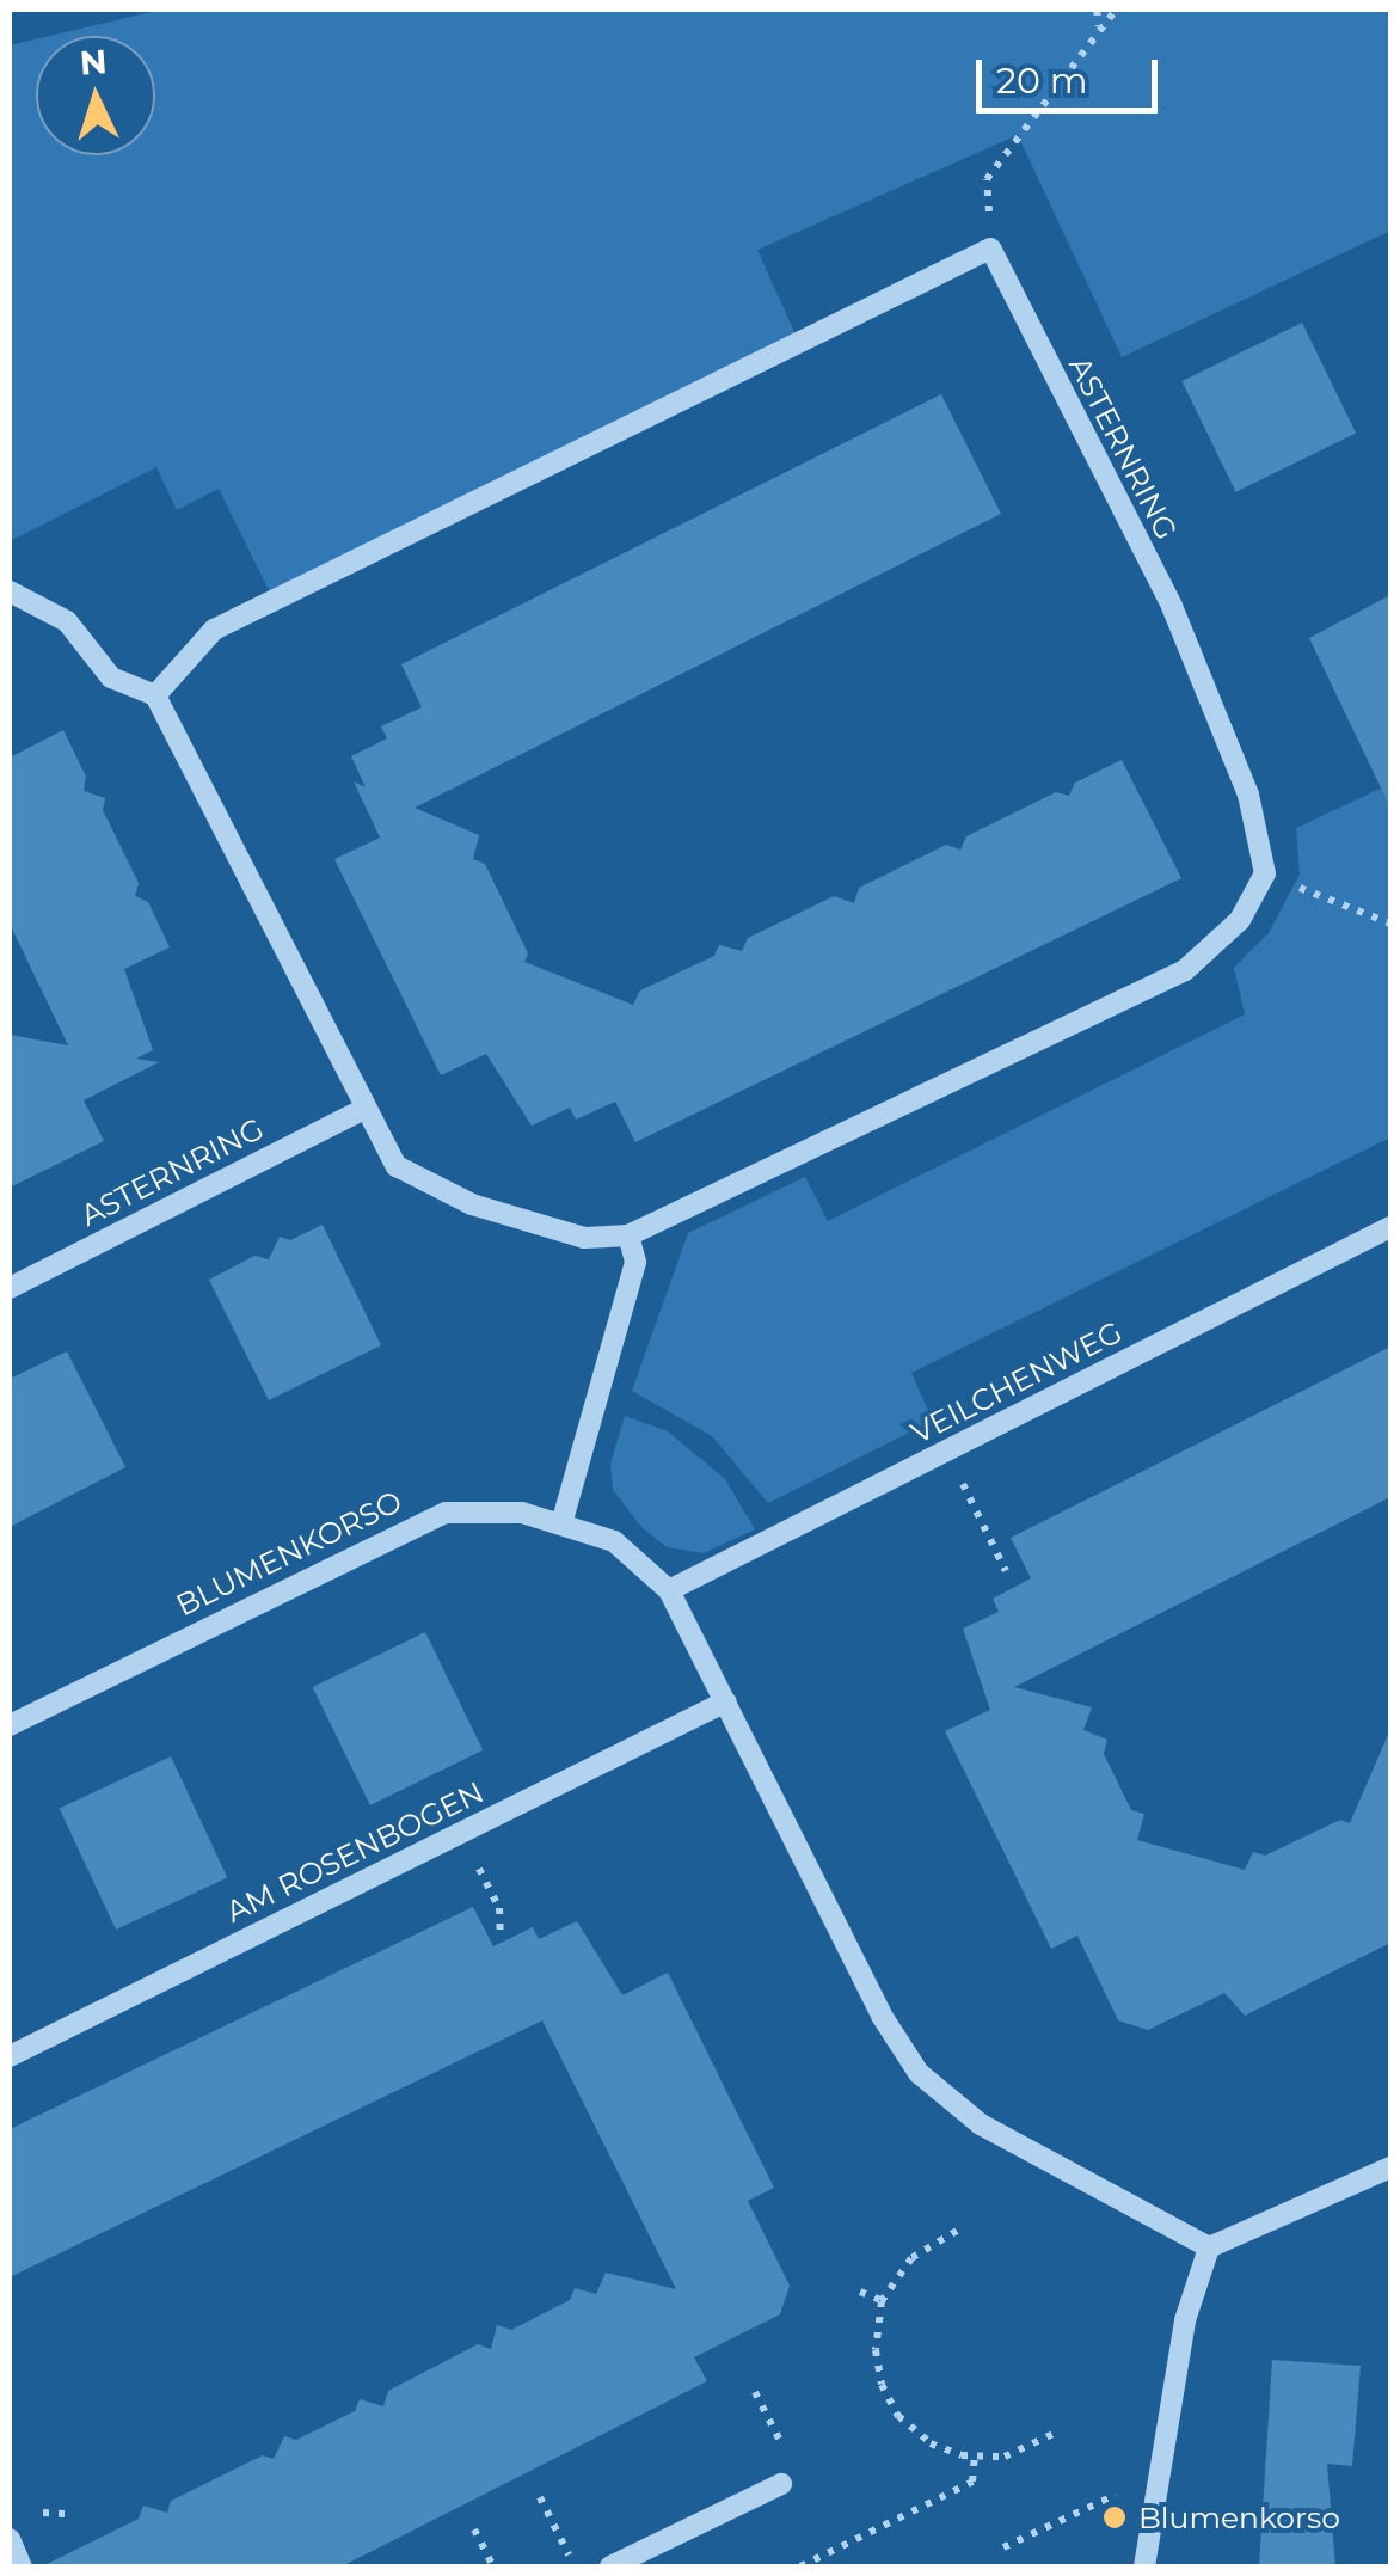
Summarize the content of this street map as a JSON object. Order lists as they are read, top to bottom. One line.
{"streets":{"street":["ASTERNRING","VEILCHENWEG","BLUMENKORSO","AM ROSENBOGEN"]},"crossings":[["VEILCHENWEG","BLUMENKORSO"],["BLUMENKORSO","AM ROSENBOGEN"]],"places":["Blumenkorso"],"scale_bar":"20 m","north":"top"}
